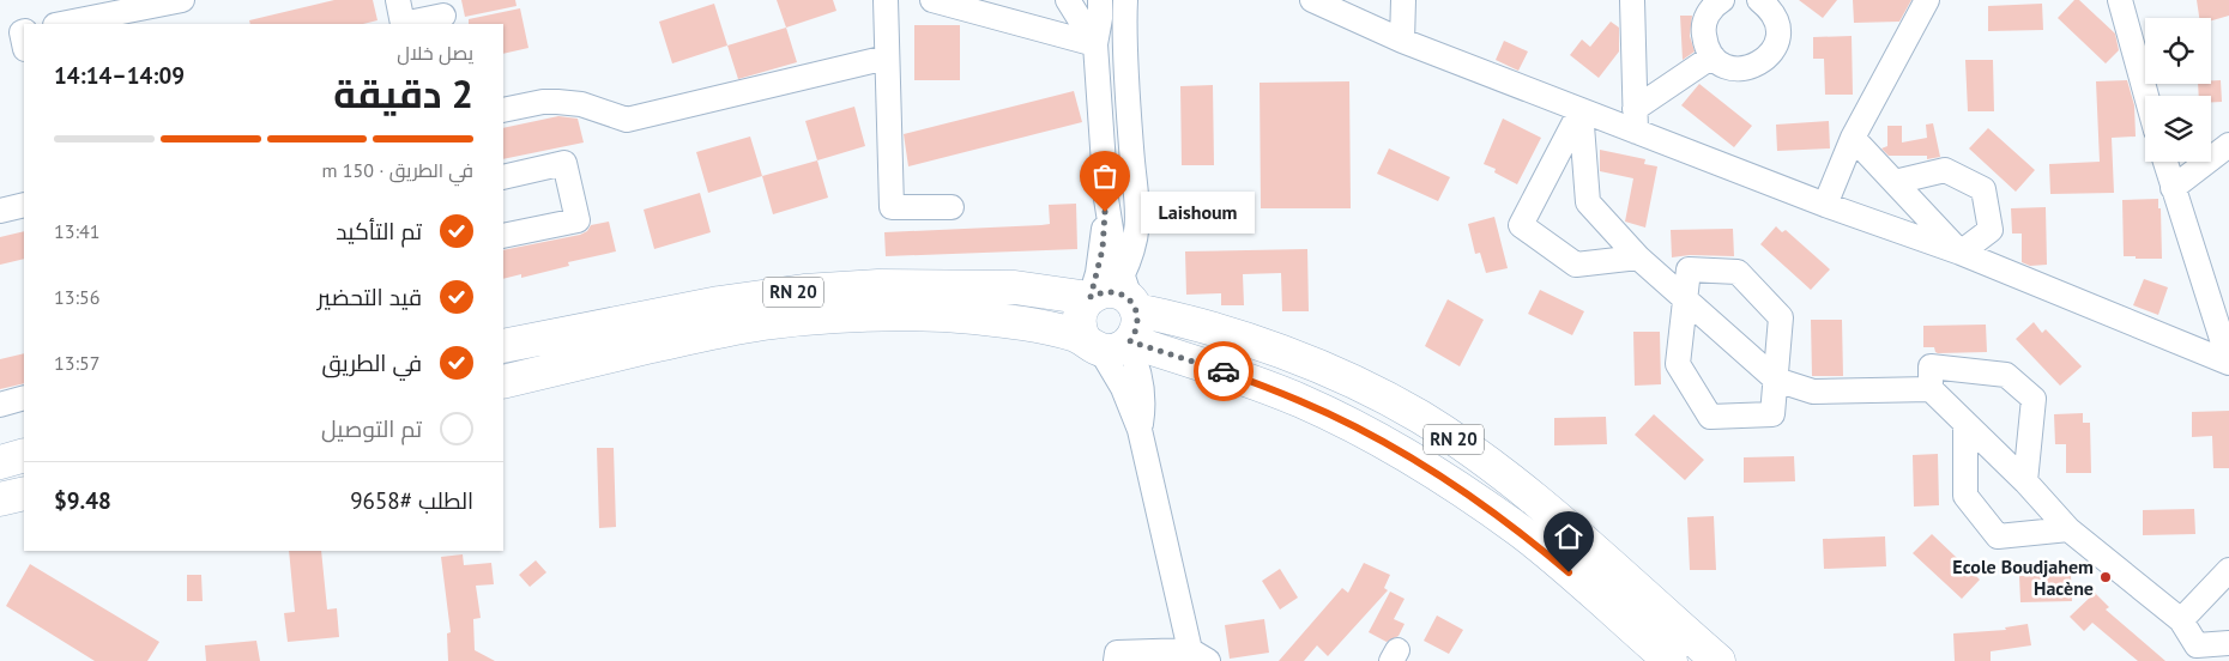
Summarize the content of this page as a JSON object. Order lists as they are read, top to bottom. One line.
{"streets":{"highway":["RN 20"]},"places":["Laishoum","Ecole Boudjahem Hacène"],"page":{"heading":["2 دقيقة","يصل خلال","14:09–14:14"],"panel":["الطلب #9658","$9.48"],"bar":"في الطريق · 150 m","bubble":"Laishoum","list":[["تم التأكيد","13:41"],["قيد التحضير","13:56"],["في الطريق","13:57"],"تم التوصيل"]}}
